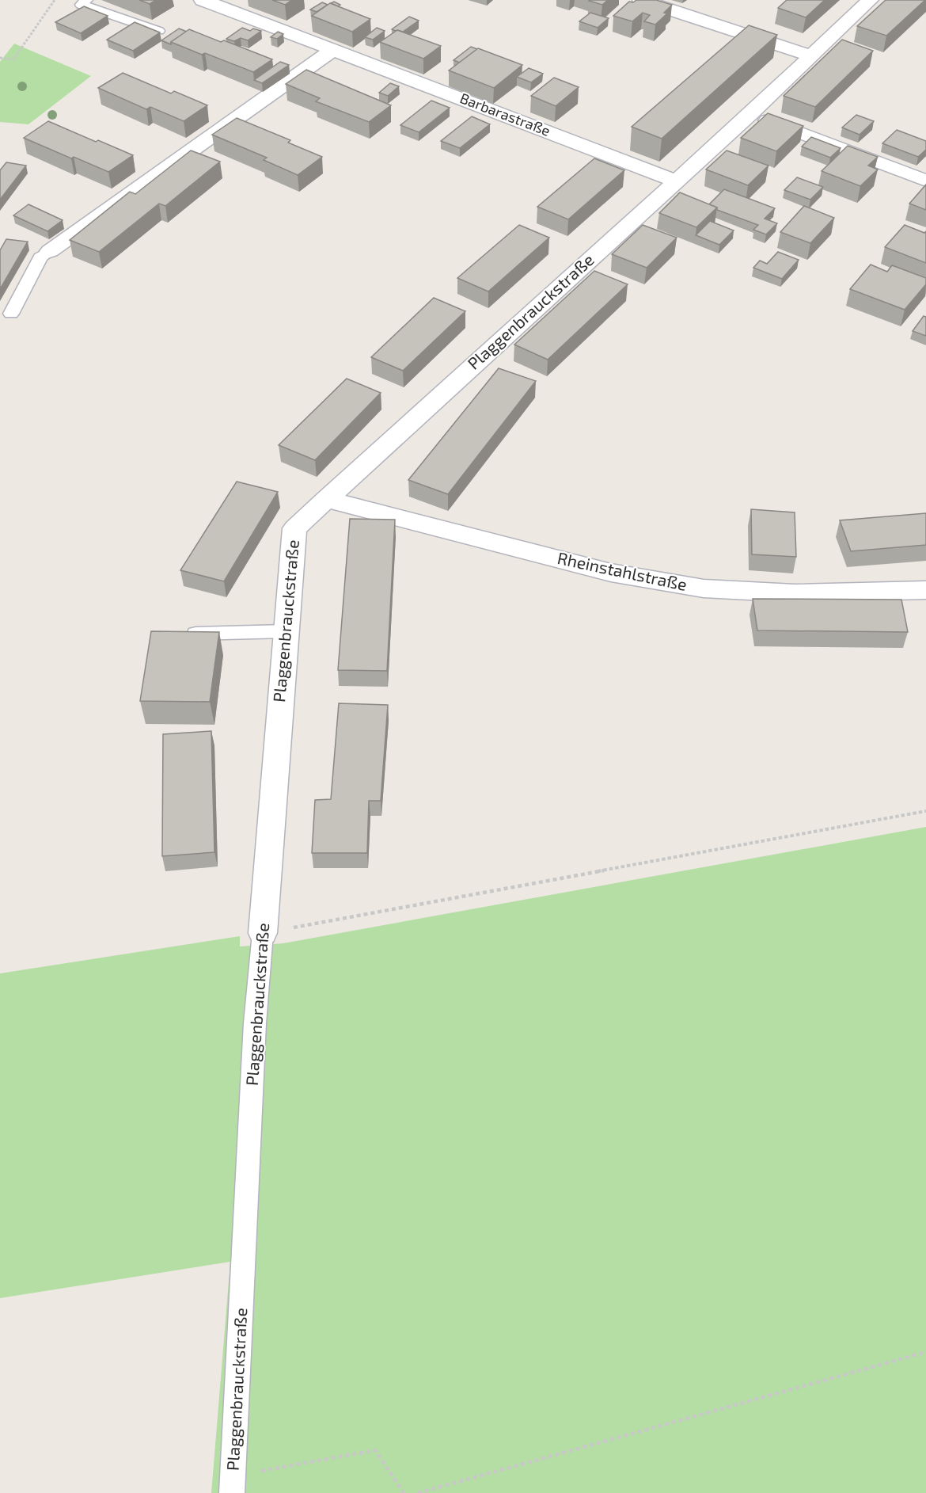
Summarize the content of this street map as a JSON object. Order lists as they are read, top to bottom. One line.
{"streets":{"street":["Barbarastraße","Plaggenbrauckstraße","Rheinstahlstraße"]},"crossings":[["Barbarastraße","Plaggenbrauckstraße"],["Plaggenbrauckstraße","Rheinstahlstraße"]]}
